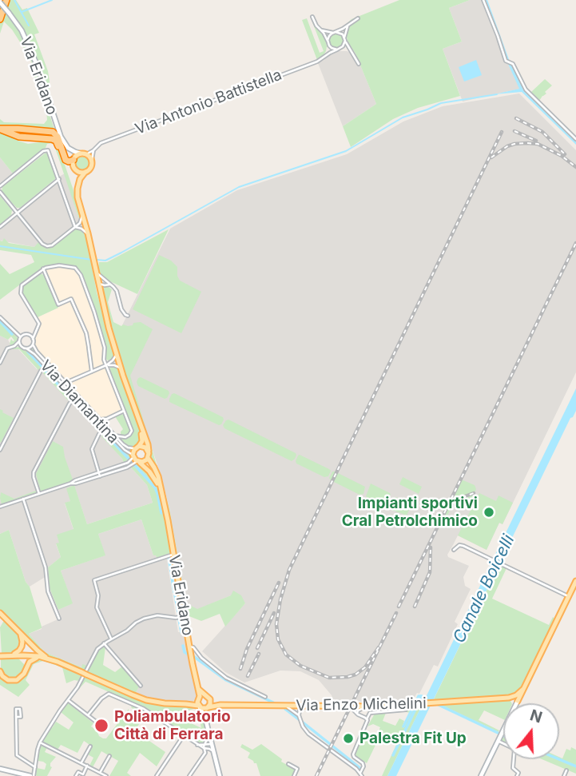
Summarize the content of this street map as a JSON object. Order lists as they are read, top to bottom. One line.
{"streets":{"main road":["Via Eridano","Via Enzo Michelini"],"street":["Via Antonio Battistella","Via Diamantina"]},"crossings":[["Via Eridano","Via Antonio Battistella"],["Via Eridano","Via Diamantina"],["Via Eridano","Via Enzo Michelini"]],"water":["Canale Boicelli"],"places":["Impianti sportivi Cral Petrolchimico","Poliambulatorio Città di Ferrara","Palestra Fit Up"],"north":"top"}
